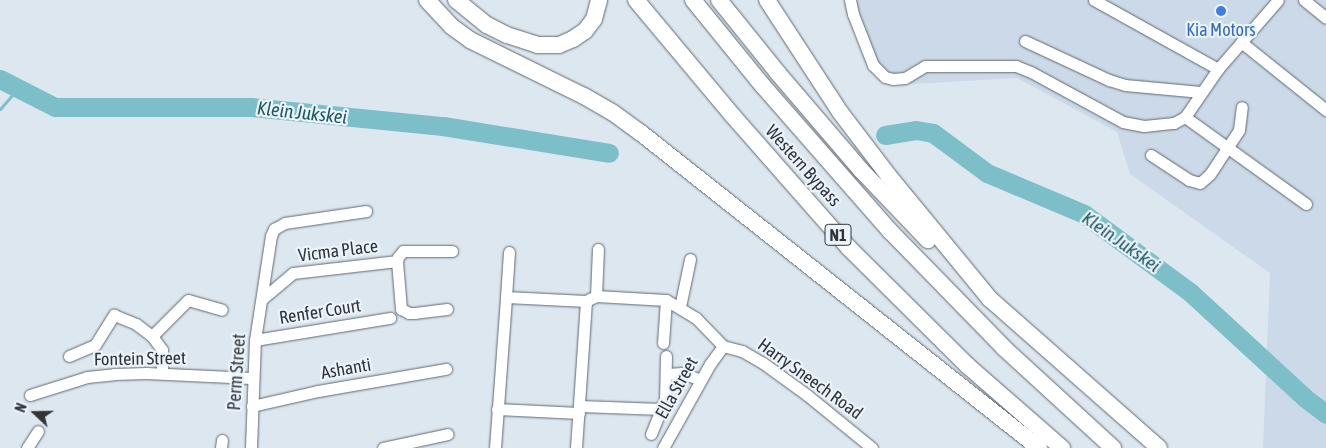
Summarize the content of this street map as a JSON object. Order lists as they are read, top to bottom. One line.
{"streets":{"highway":["Western Bypass","N1"],"street":["Vicma Place","Renfer Court","Fontein Street","Ashanti","Perm Street","Harry Sneech Road","Ella Street"]},"crossings":[["Vicma Place","Perm Street"],["Renfer Court","Perm Street"],["Fontein Street","Perm Street"],["Ashanti","Perm Street"],["Harry Sneech Road","Ella Street"]],"water":["Klein Jukskei"],"places":["Kia Motors"],"north":"left"}
